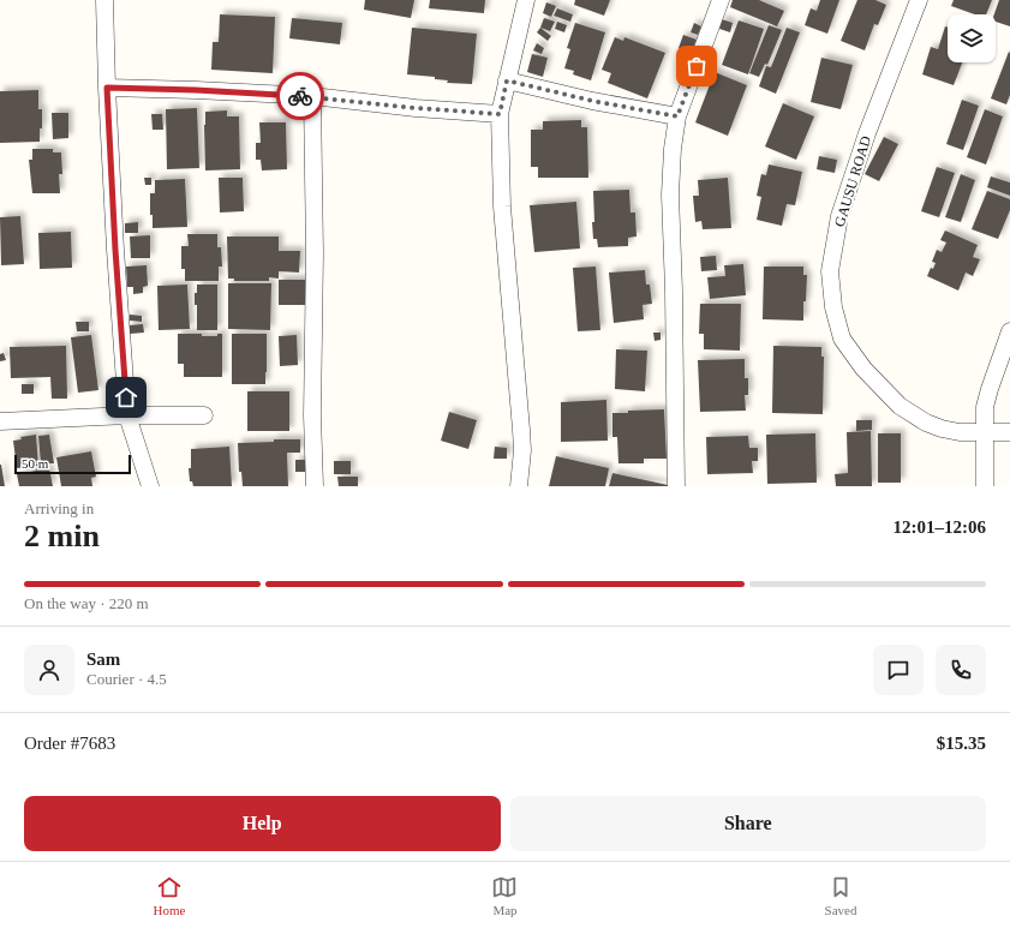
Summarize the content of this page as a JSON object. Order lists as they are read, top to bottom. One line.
{"streets":{"street":["GAUSU ROAD"]},"scale_bar":"50 m","page":{"scale":"50 m","heading":["2 min","Arriving in","12:01–12:06"],"panel":["Sam","Courier · 4.5","Order #7683","$15.35"],"bar":"On the way · 220 m","buttons":["Help","Share"],"tabs":["Home","Map","Saved"]}}
